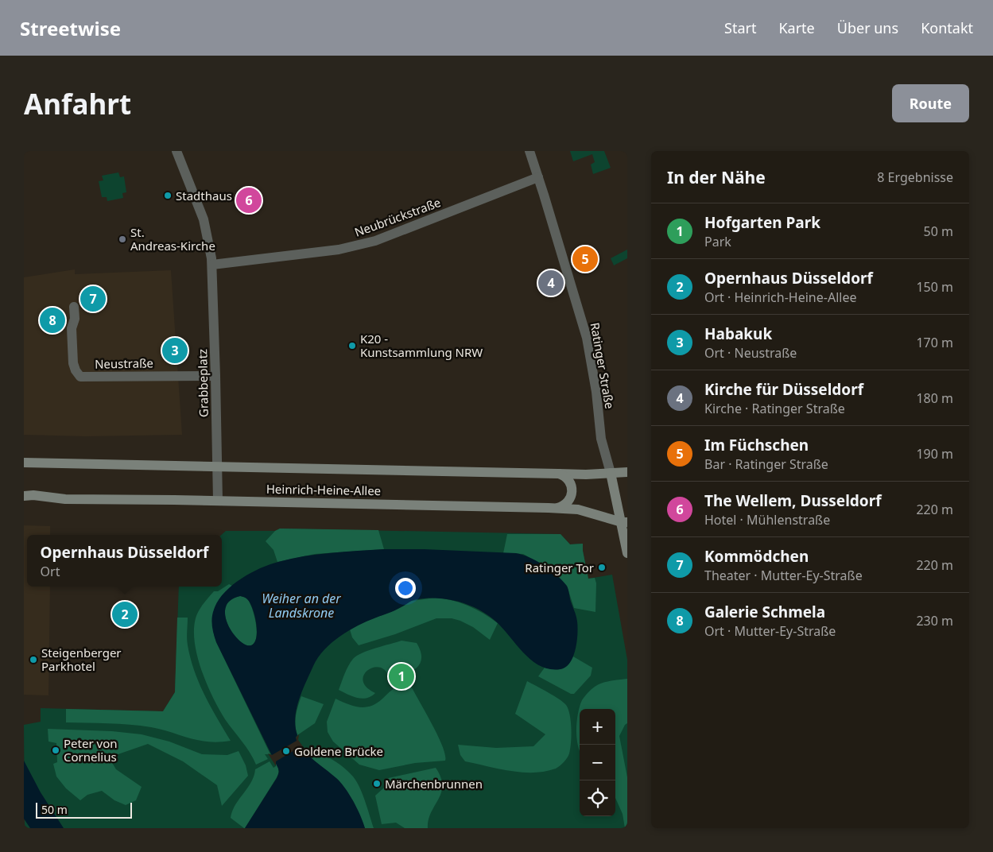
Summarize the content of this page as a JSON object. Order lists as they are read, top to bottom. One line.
{"streets":{"main road":["Heinrich-Heine-Allee"],"street":["Neubrückstraße","Neustraße","Ratinger Straße","Grabbeplatz"]},"crossings":[["Neubrückstraße","Ratinger Straße"],["Neubrückstraße","Grabbeplatz"],["Neustraße","Grabbeplatz"],["Ratinger Straße","Heinrich-Heine-Allee"],["Grabbeplatz","Heinrich-Heine-Allee"]],"water":["Weiher an der Landskrone"],"places":["Stadthaus","St. Andreas-Kirche","K20 - Kunstsammlung NRW","Ratinger Tor","Steigenberger Parkhotel","Peter von Cornelius","Goldene Brücke","Märchenbrunnen"],"scale_bar":"50 m","page":{"header":"Streetwise","nav":["Start","Karte","Über uns","Kontakt"],"buttons":"Route","title":"Anfahrt","heading":["In der Nähe","8 Ergebnisse"],"pins":["6","5","4","7","8","3","2","1"],"list":[{"mark":"1","name":"Hofgarten Park","note":"Park","value":"50 m"},{"mark":"2","name":"Opernhaus Düsseldorf","note":"Ort · Heinrich-Heine-Allee","value":"150 m"},{"mark":"3","name":"Habakuk","note":"Ort · Neustraße","value":"170 m"},{"mark":"4","name":"Kirche für Düsseldorf","note":"Kirche · Ratinger Straße","value":"180 m"},{"mark":"5","name":"Im Füchschen","note":"Bar · Ratinger Straße","value":"190 m"},{"mark":"6","name":"The Wellem, Dusseldorf","note":"Hotel · Mühlenstraße","value":"220 m"},{"mark":"7","name":"Kommödchen","note":"Theater · Mutter-Ey-Straße","value":"220 m"},{"mark":"8","name":"Galerie Schmela","note":"Ort · Mutter-Ey-Straße","value":"230 m"}],"popup":["Opernhaus Düsseldorf","Ort"],"map_buttons":["+","−"],"scale":"50 m"}}
